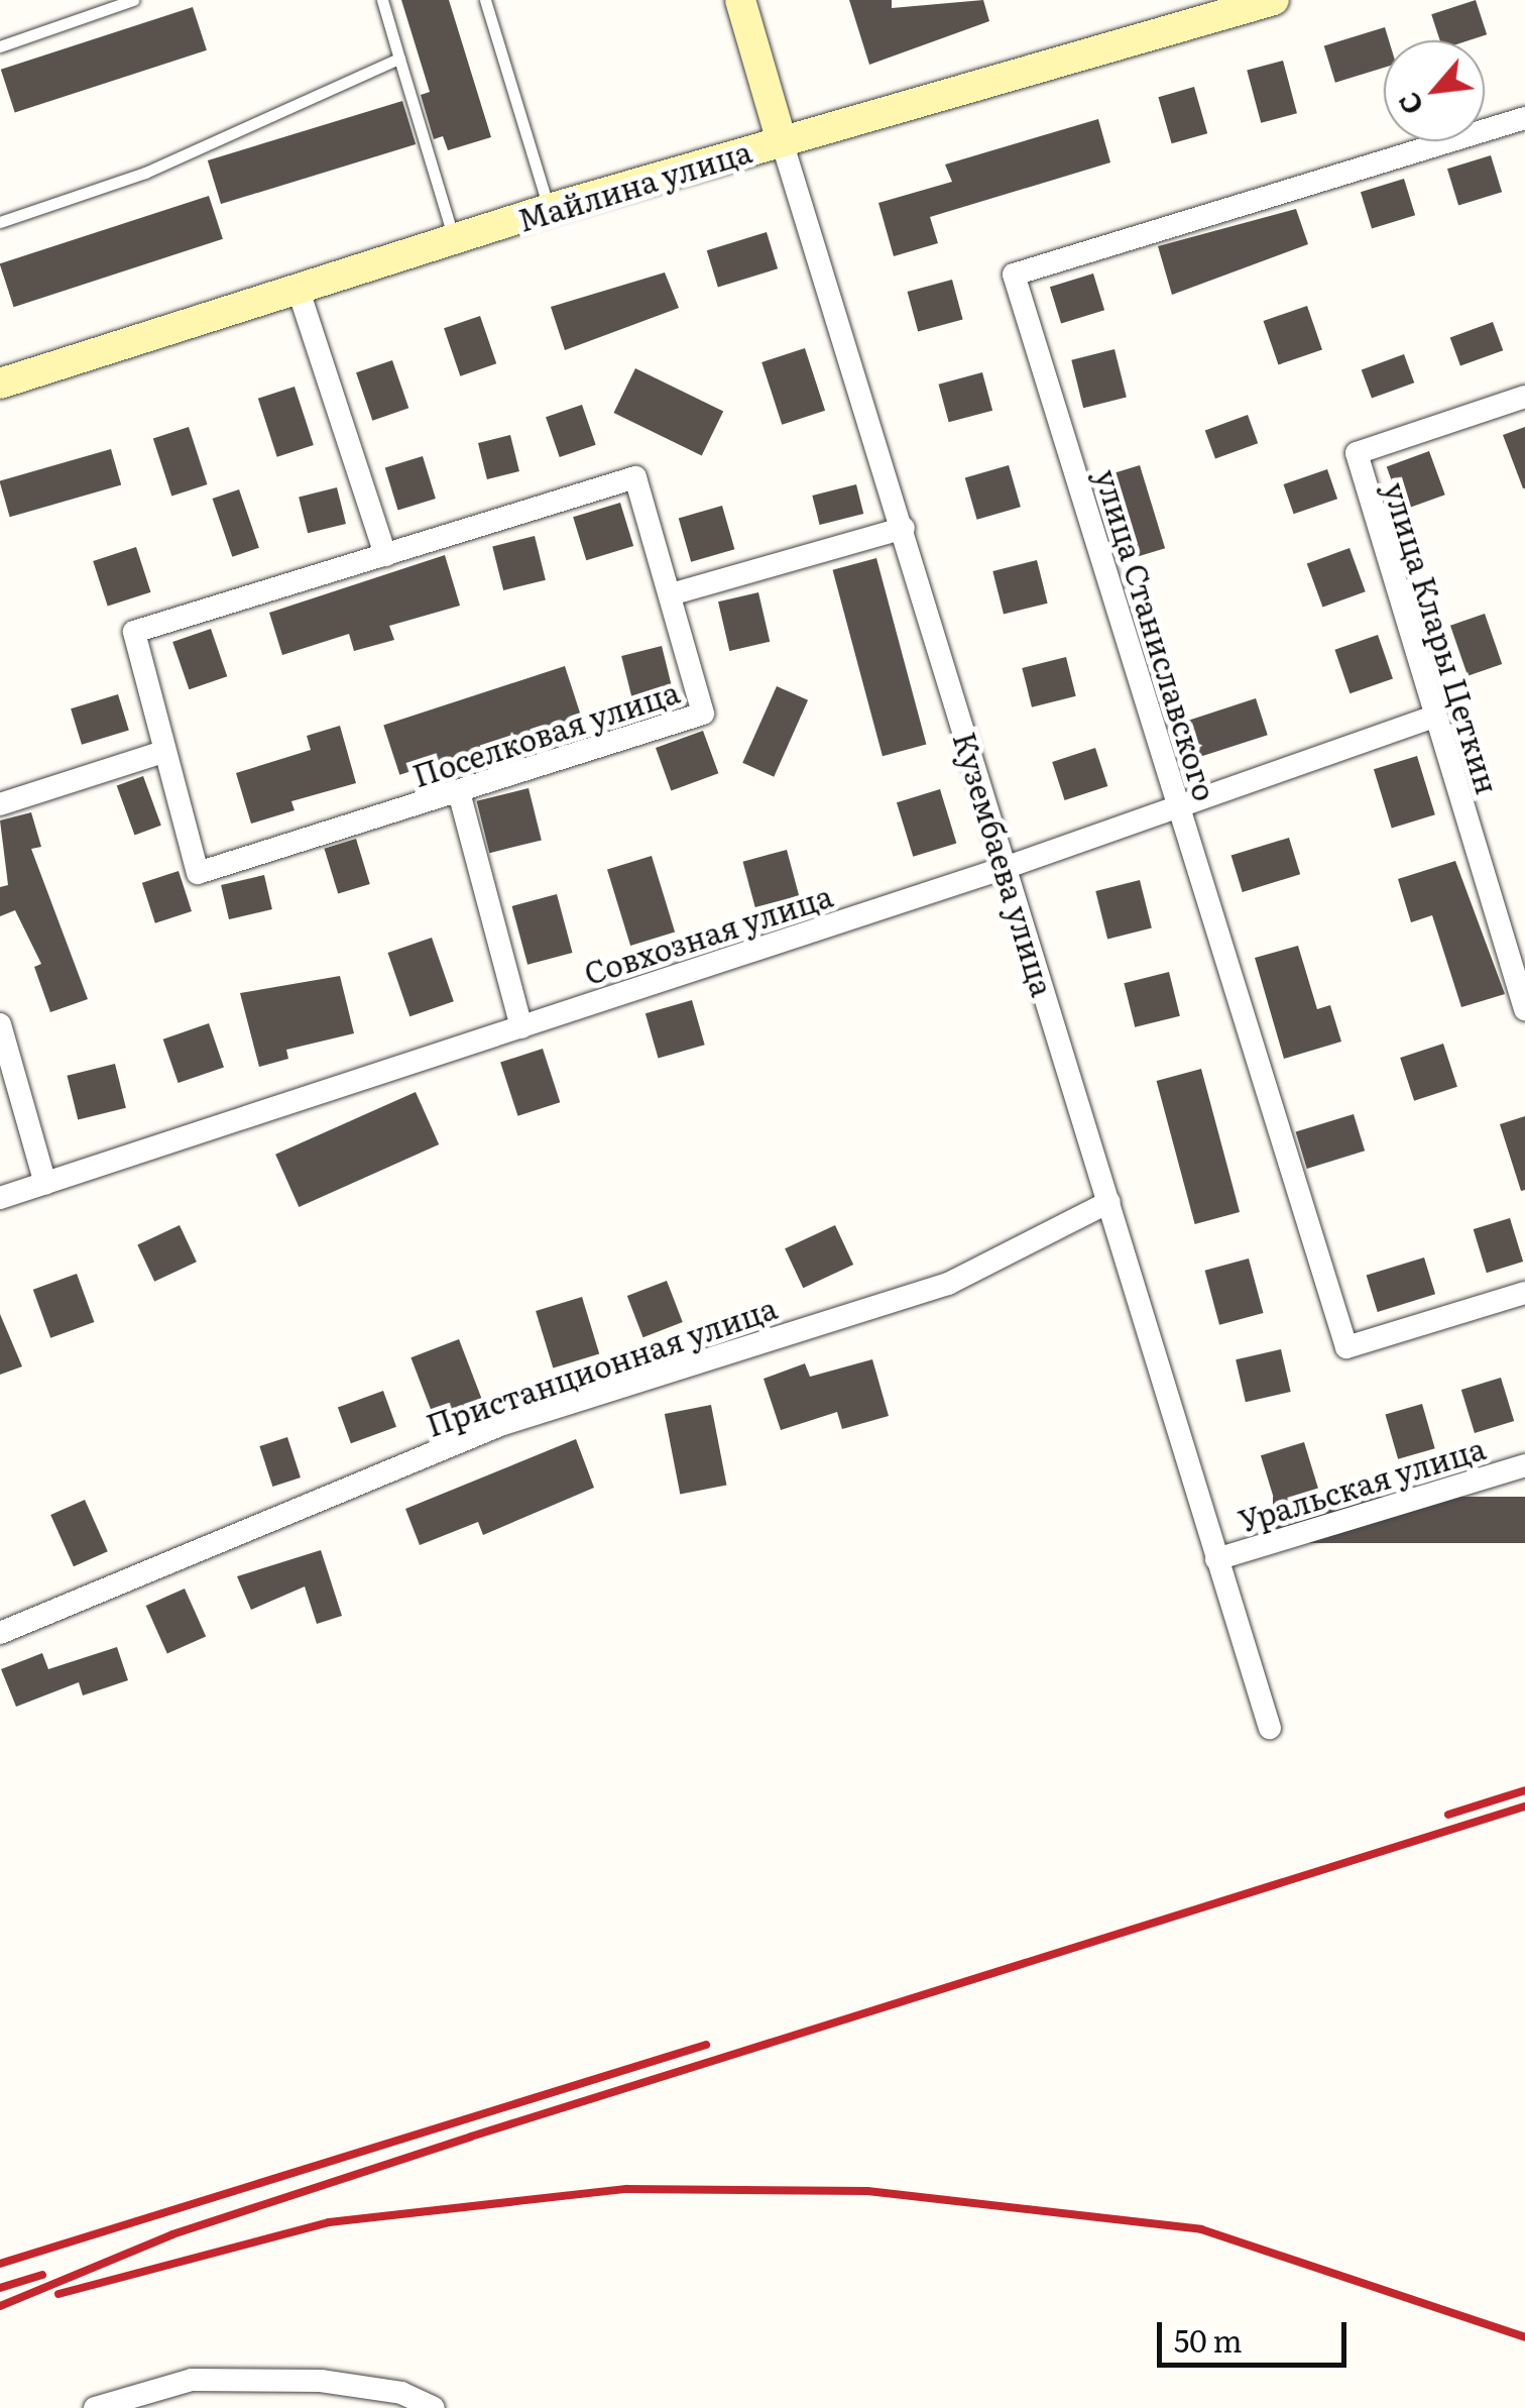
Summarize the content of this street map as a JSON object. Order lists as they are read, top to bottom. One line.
{"streets":{"main road":["Майлина улица","Кузембаева улица"],"street":["улица Станиславского","улица Клары Цеткин","Поселковая улица","Совхозная улица","Пристанционная улица","Уральская улица"]},"crossings":[["Майлина улица","Кузембаева улица"],["улица Станиславского","Совхозная улица"],["улица Клары Цеткин","Совхозная улица"],["Кузембаева улица","Совхозная улица"],["Кузембаева улица","Пристанционная улица"],["Кузембаева улица","Уральская улица"]],"scale_bar":"50 m","north":"bottom left"}
